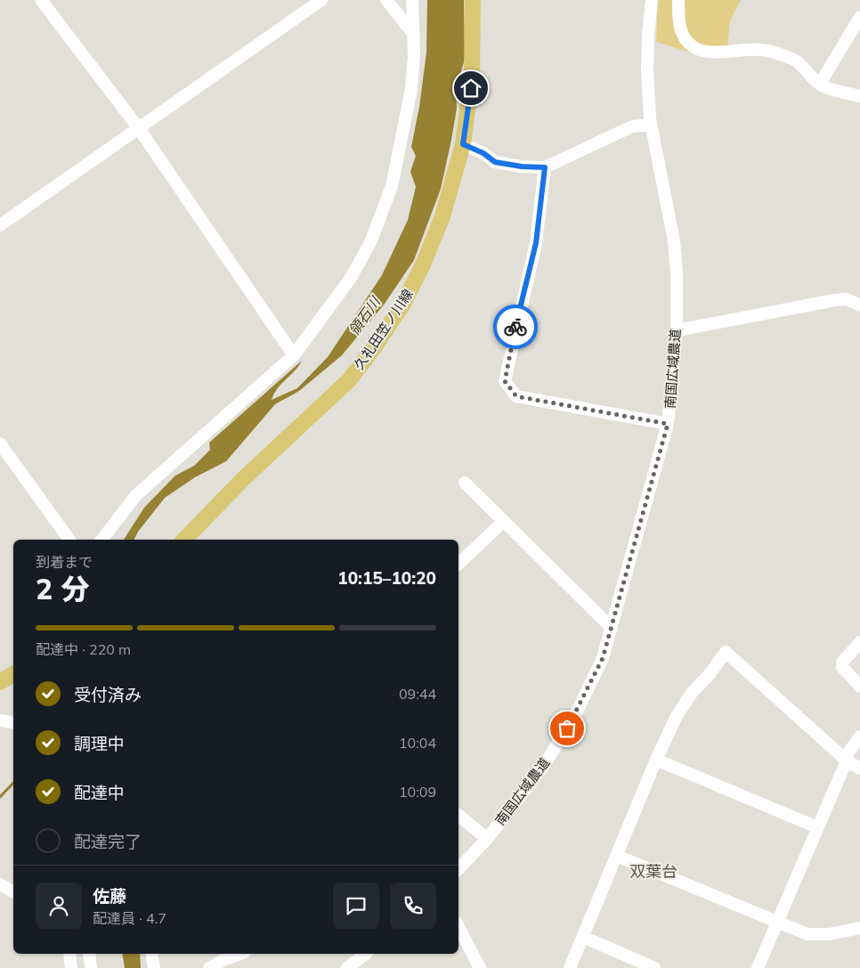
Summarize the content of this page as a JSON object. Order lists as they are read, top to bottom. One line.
{"streets":{"main road":["久礼田笠ノ川線"],"street":["南国広域農道"]},"districts":["双葉台"],"water":["領石川"],"page":{"heading":["2 分","到着まで","10:15–10:20"],"panel":["佐藤","配達員 · 4.7"],"bar":"配達中 · 220 m","list":[["受付済み","09:44"],["調理中","10:04"],["配達中","10:09"],"配達完了"]}}
